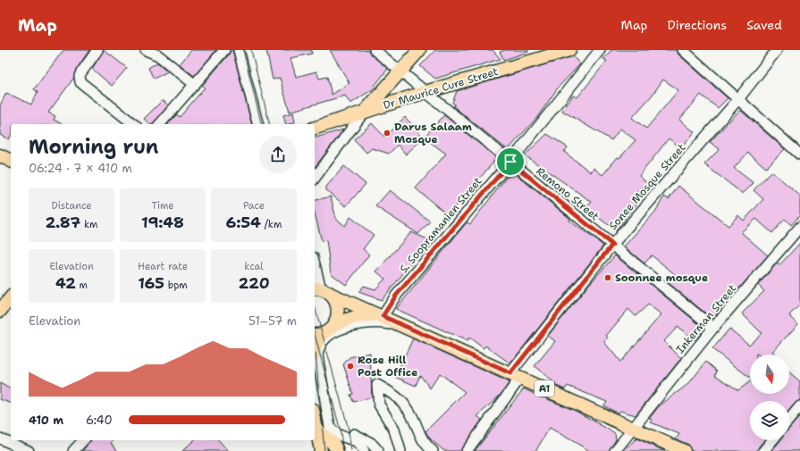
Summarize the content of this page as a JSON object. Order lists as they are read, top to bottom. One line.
{"streets":{"main road":["Dr Maurice Cure Street","A1"],"street":["Sonee Mosque Street","Remono Street","S. Soopramanien Street","Inkerman Street"]},"crossings":[["Dr Maurice Cure Street","Remono Street"],["Sonee Mosque Street","Remono Street"],["Sonee Mosque Street","A1"],["Remono Street","S. Soopramanien Street"],["Remono Street","Inkerman Street"],["S. Soopramanien Street","A1"],["Inkerman Street","A1"]],"places":["Darus Salaam Mosque","Soonnee mosque","Rose Hill Post Office"],"north":"bottom","page":{"header":"Map","nav":["Map","Directions","Saved"],"heading":["Morning run","06:24 · 7 × 410 m"],"stats":[["Distance","2.87 km"],["Time","19:48"],["Pace","6:54 /km"],["Elevation","42 m"],["Heart rate","165 bpm"],["kcal","220"]],"chart":["Elevation","51–57 m"],"list":[{"name":"410 m","note":"6:40"}]}}
